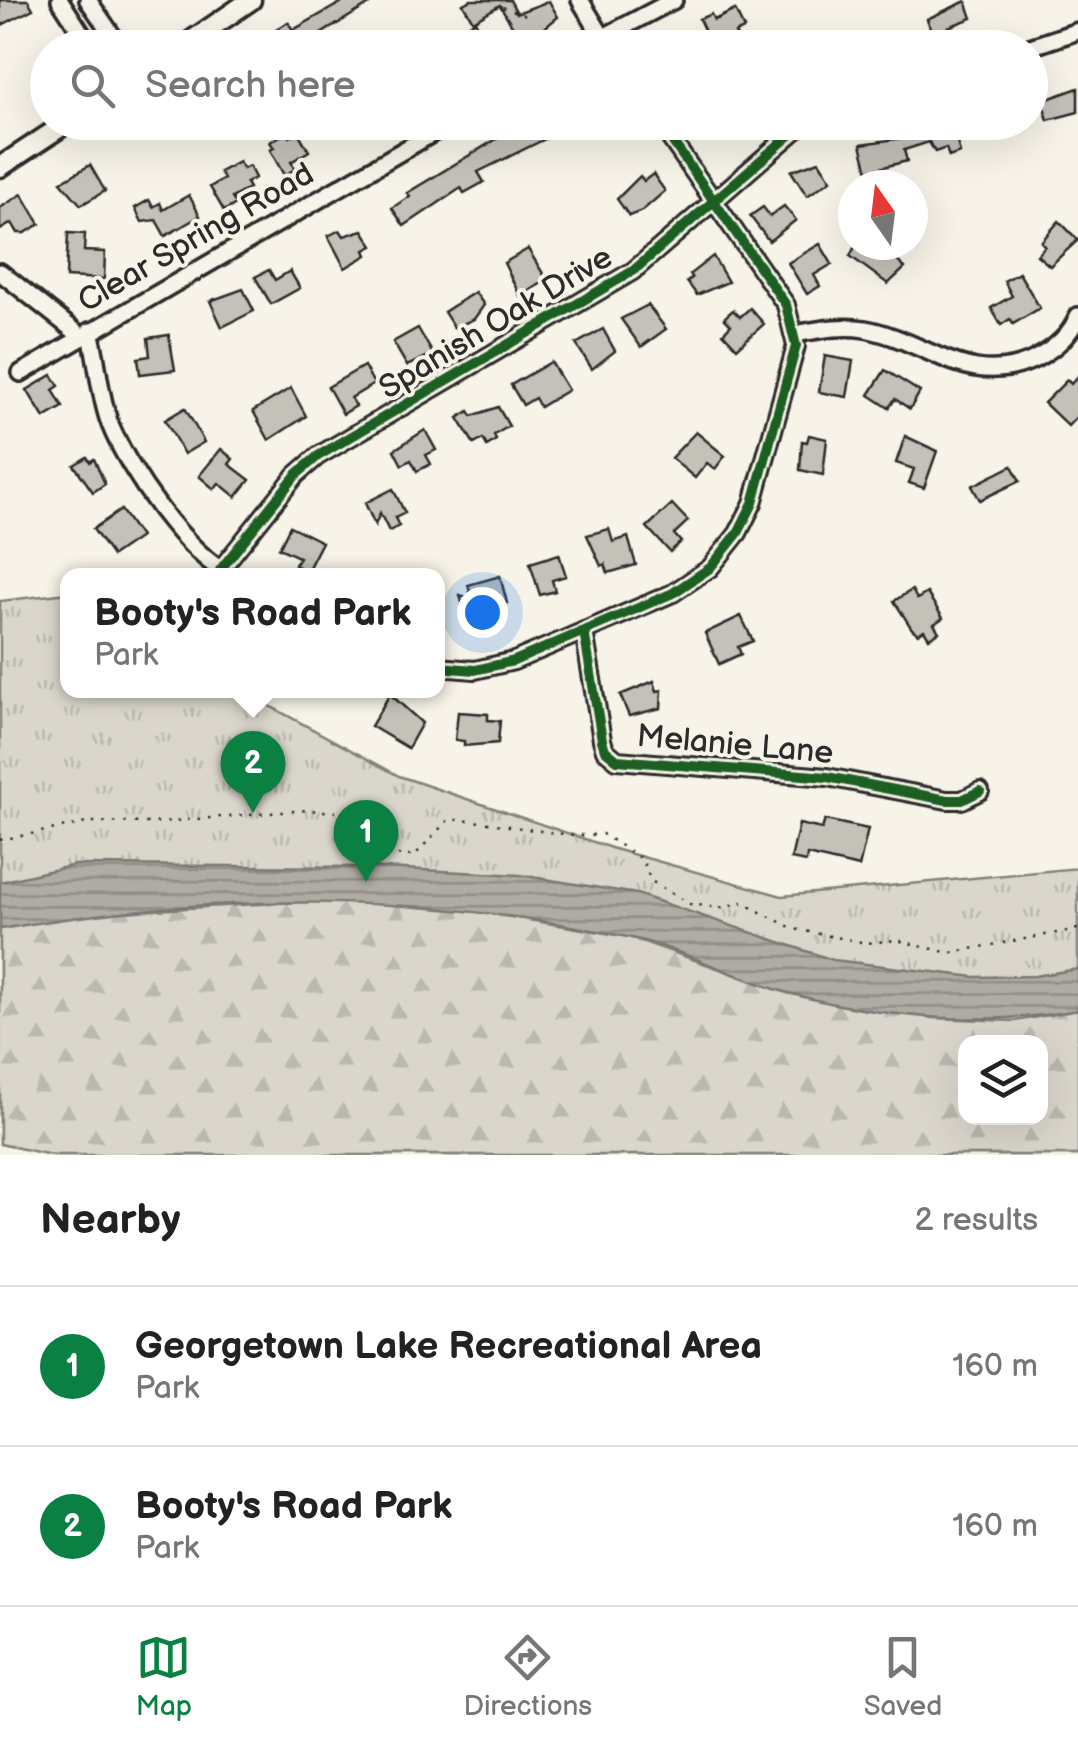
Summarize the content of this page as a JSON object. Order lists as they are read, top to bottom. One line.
{"streets":{"street":["Clear Spring Road","Spanish Oak Drive","Melanie Lane"]},"north":"top","page":{"search":"Search here","popup":["Booty's Road Park","Park"],"pins":["2","1"],"heading":["Nearby","2 results"],"list":[{"mark":"1","name":"Georgetown Lake Recreational Area","note":"Park","value":"160 m"},{"mark":"2","name":"Booty's Road Park","note":"Park","value":"160 m"}],"nav":["Map","Directions","Saved"]}}
